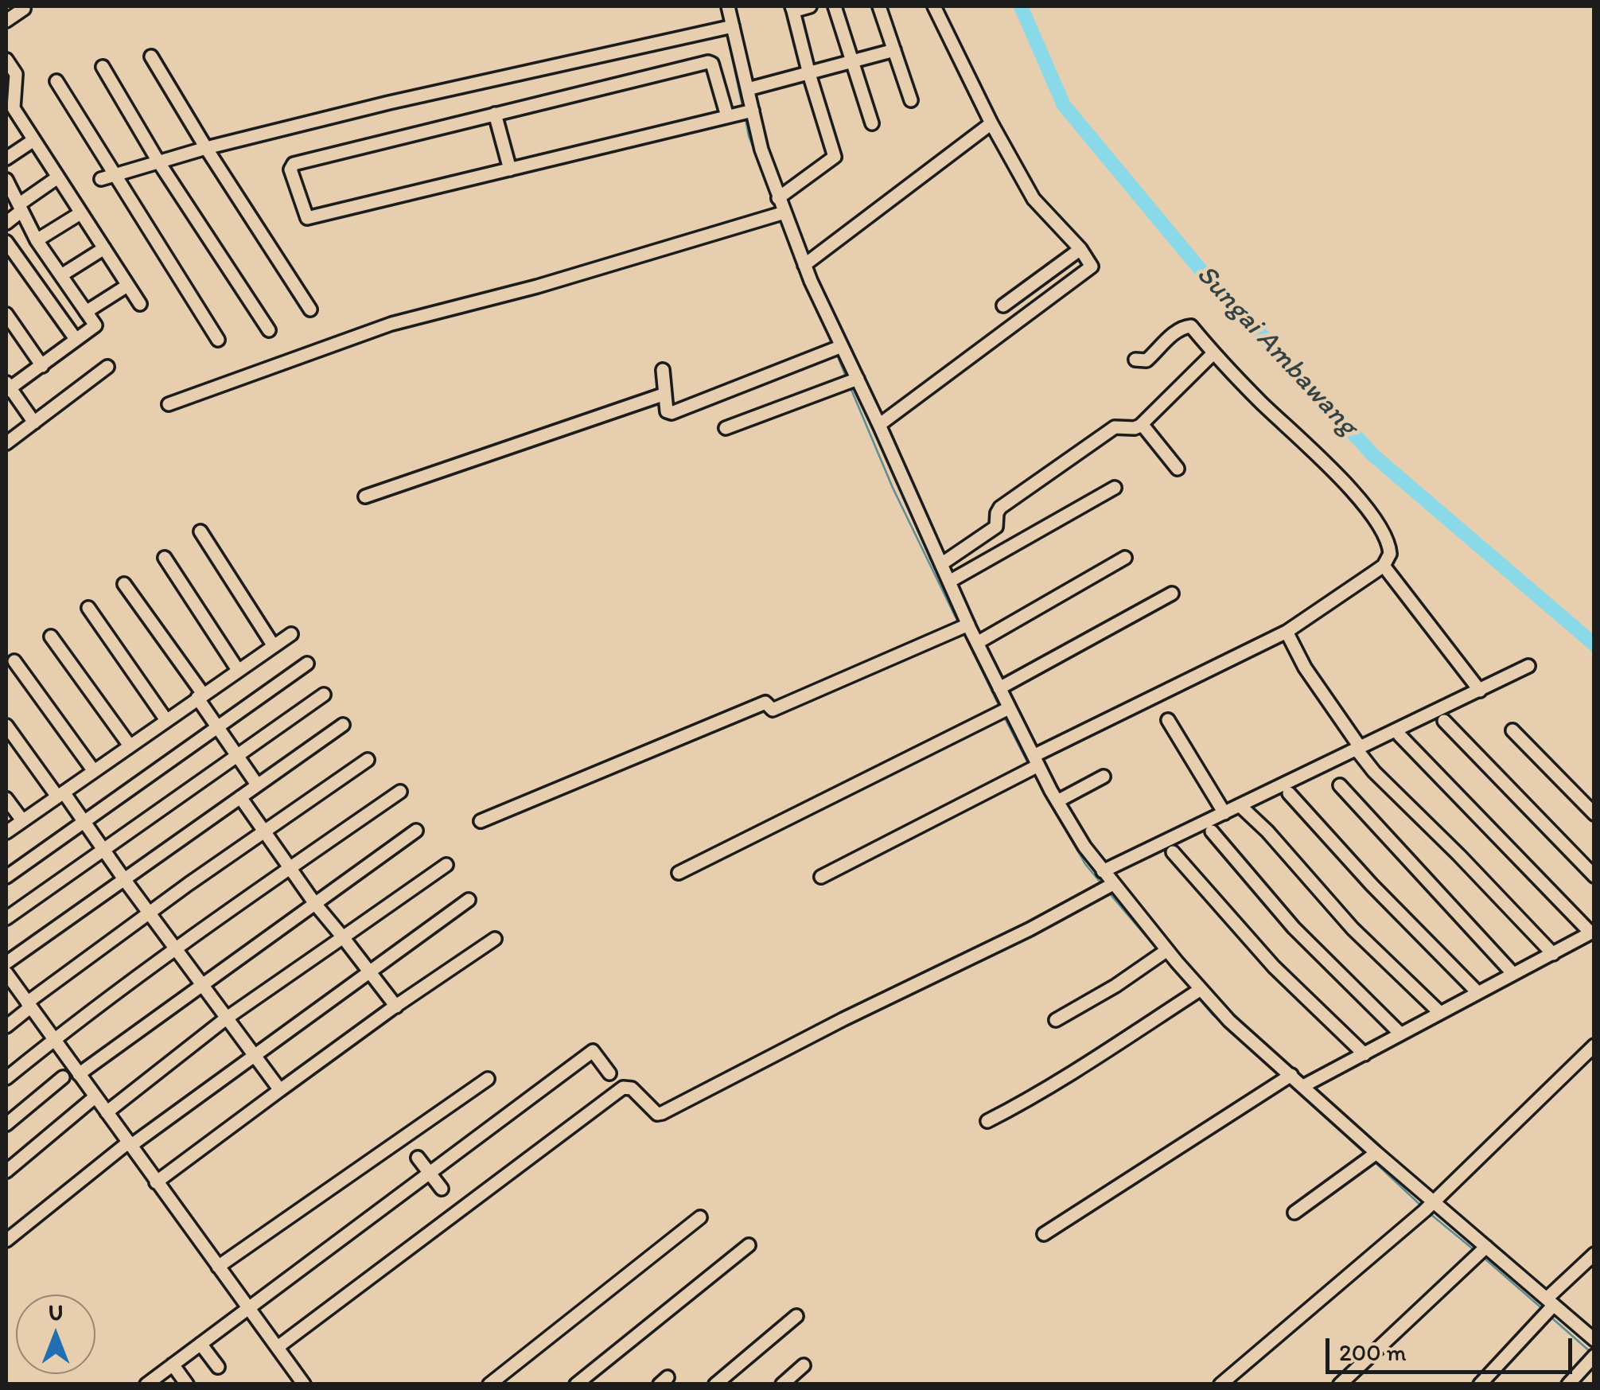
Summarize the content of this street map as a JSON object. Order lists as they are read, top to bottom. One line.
{"water":["Sungai Ambawang"],"scale_bar":"200 m","north":"top"}
